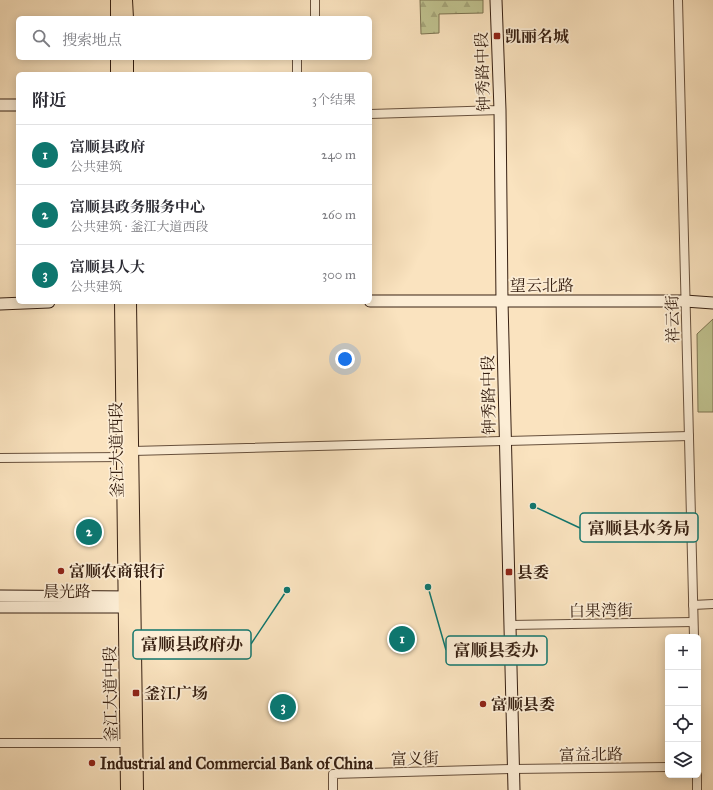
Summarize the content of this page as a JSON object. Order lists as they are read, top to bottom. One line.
{"streets":{"main road":["釜江大道西段","釜江大道中段"],"street":["钟秀路中段","望云北路","祥云街","晨光路","白果湾街","富益北路","富义街"]},"crossings":[["钟秀路中段","望云北路"],["钟秀路中段","白果湾街"],["钟秀路中段","富益北路"],["钟秀路中段","富义街"],["望云北路","祥云街"],["祥云街","白果湾街"],["釜江大道西段","晨光路"],["釜江大道西段","釜江大道中段"],["晨光路","釜江大道中段"],["富益北路","富义街"]],"places":{"transit":["凯丽名城","县委","釜江广场"],"other":["富顺县水务局","富顺农商银行","富顺县委办","富顺县政府办","富顺县委","Industrial and Commercial Bank of China"]},"page":{"search":"搜索地点","heading":["附近","3个结果"],"list":[{"mark":"1","name":"富顺县政府","note":"公共建筑","value":"240 m"},{"mark":"2","name":"富顺县政务服务中心","note":"公共建筑 · 釜江大道西段","value":"260 m"},{"mark":"3","name":"富顺县人大","note":"公共建筑","value":"300 m"}],"pins":["2","1","3"],"map_buttons":["+","−"]}}
